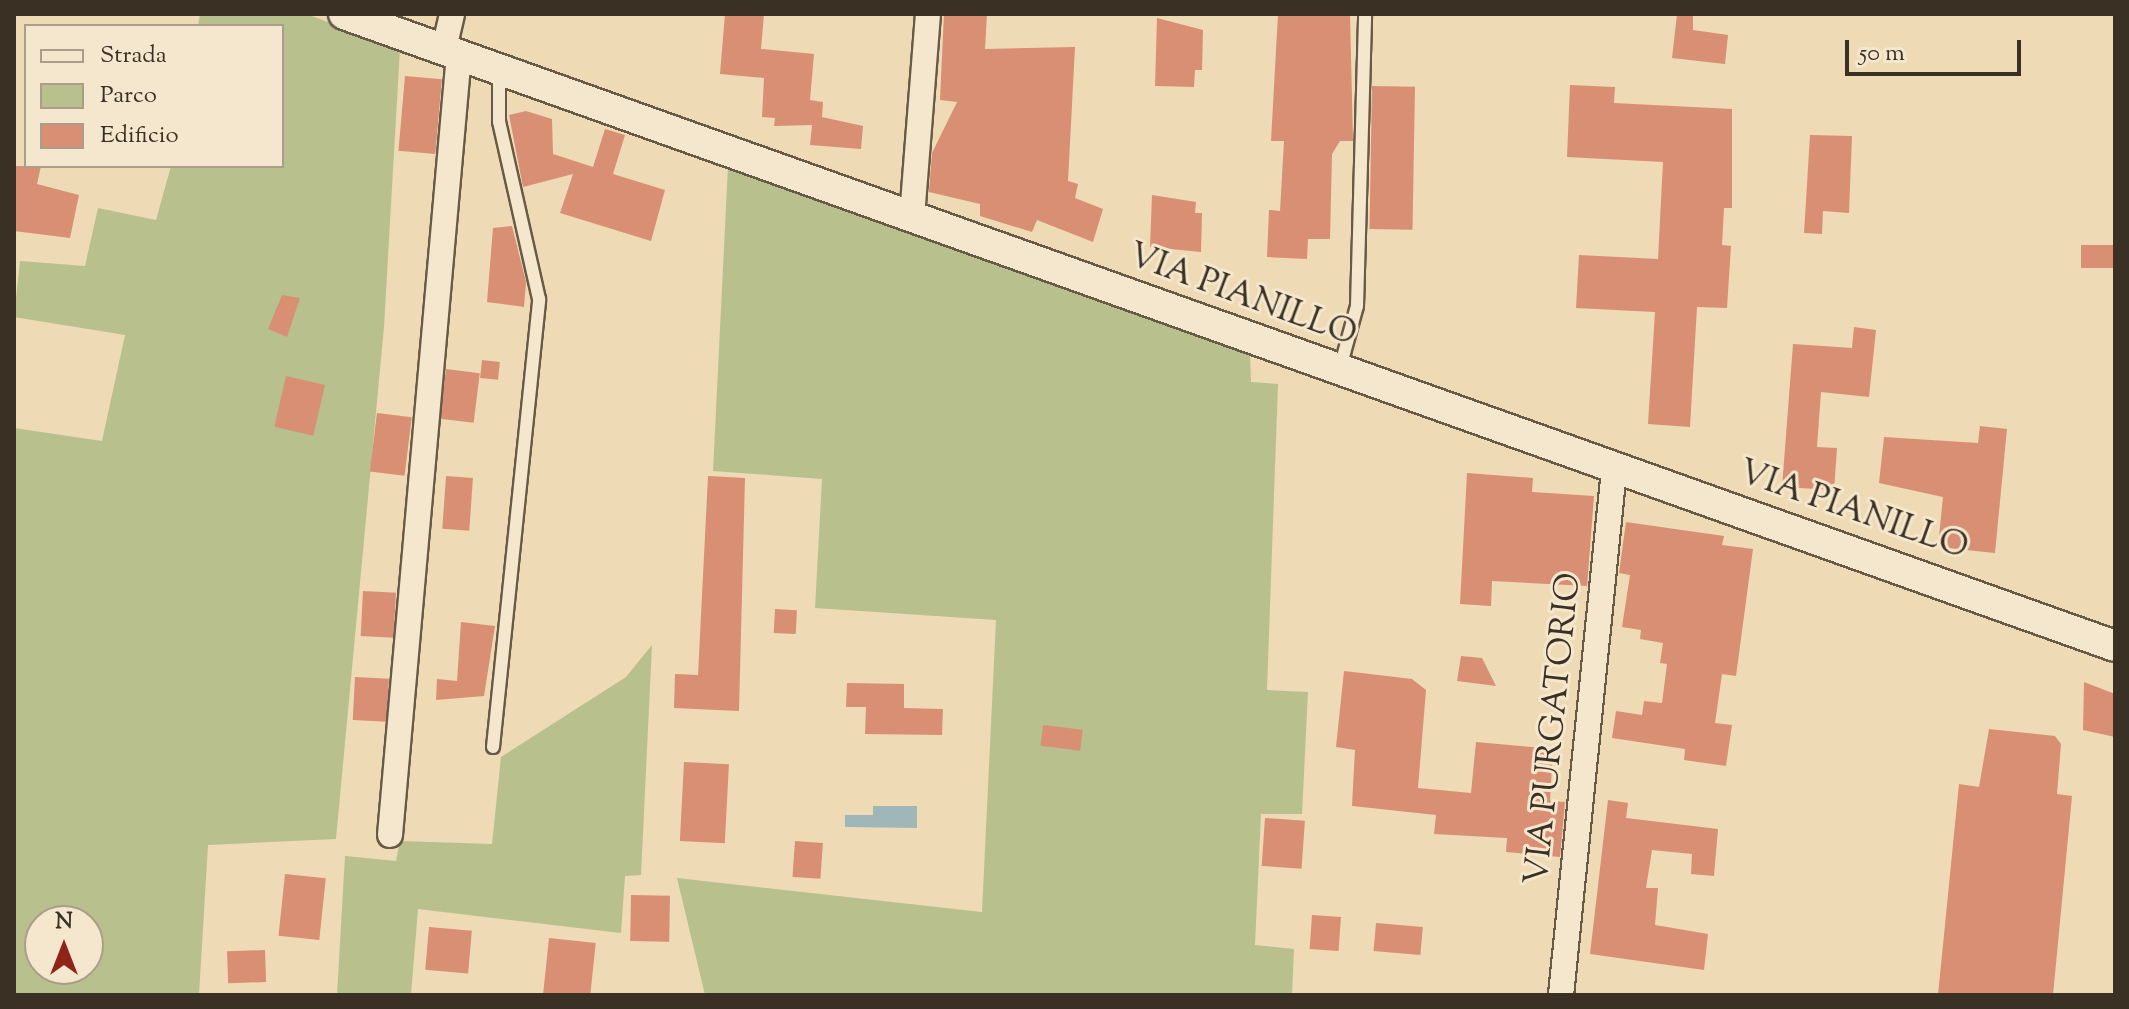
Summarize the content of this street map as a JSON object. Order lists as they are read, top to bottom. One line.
{"streets":{"street":["VIA PIANILLO","VIA PURGATORIO"]},"crossings":[["VIA PIANILLO","VIA PURGATORIO"]],"legend":["Strada","Parco","Edificio"],"scale_bar":"50 m","north":"top"}
